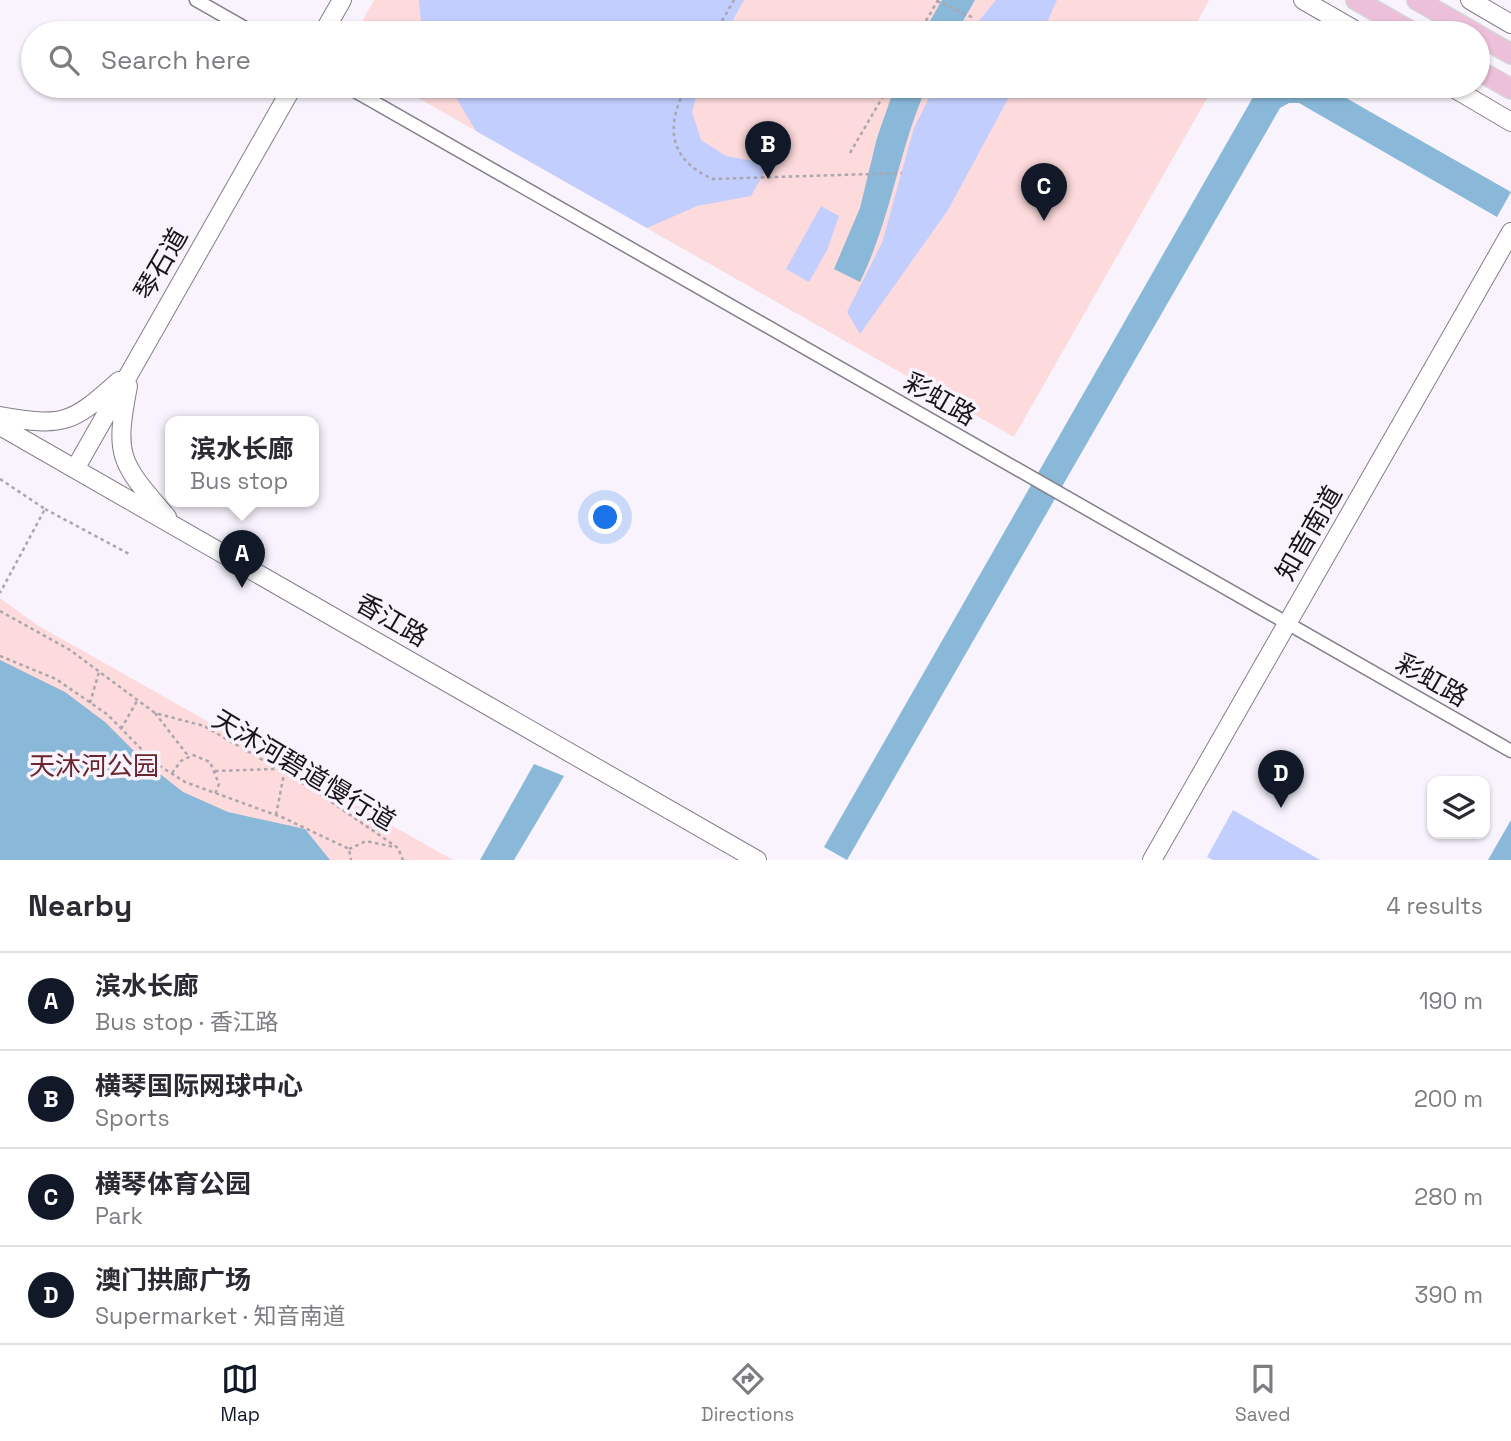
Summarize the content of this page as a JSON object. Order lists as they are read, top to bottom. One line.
{"streets":{"main road":["琴石道","知音南道","香江路"],"street":["彩虹路"],"path":["天沐河碧道慢行道"]},"crossings":[["琴石道","香江路"],["彩虹路","知音南道"]],"parks":["天沐河公园"],"page":{"search":"Search here","pins":["B","C","A","D"],"popup":["滨水长廊","Bus stop"],"heading":["Nearby","4 results"],"list":[{"mark":"A","name":"滨水长廊","note":"Bus stop · 香江路","value":"190 m"},{"mark":"B","name":"横琴国际网球中心","note":"Sports","value":"200 m"},{"mark":"C","name":"横琴体育公园","note":"Park","value":"280 m"},{"mark":"D","name":"澳门拱廊广场","note":"Supermarket · 知音南道","value":"390 m"}],"nav":["Map","Directions","Saved"]}}
